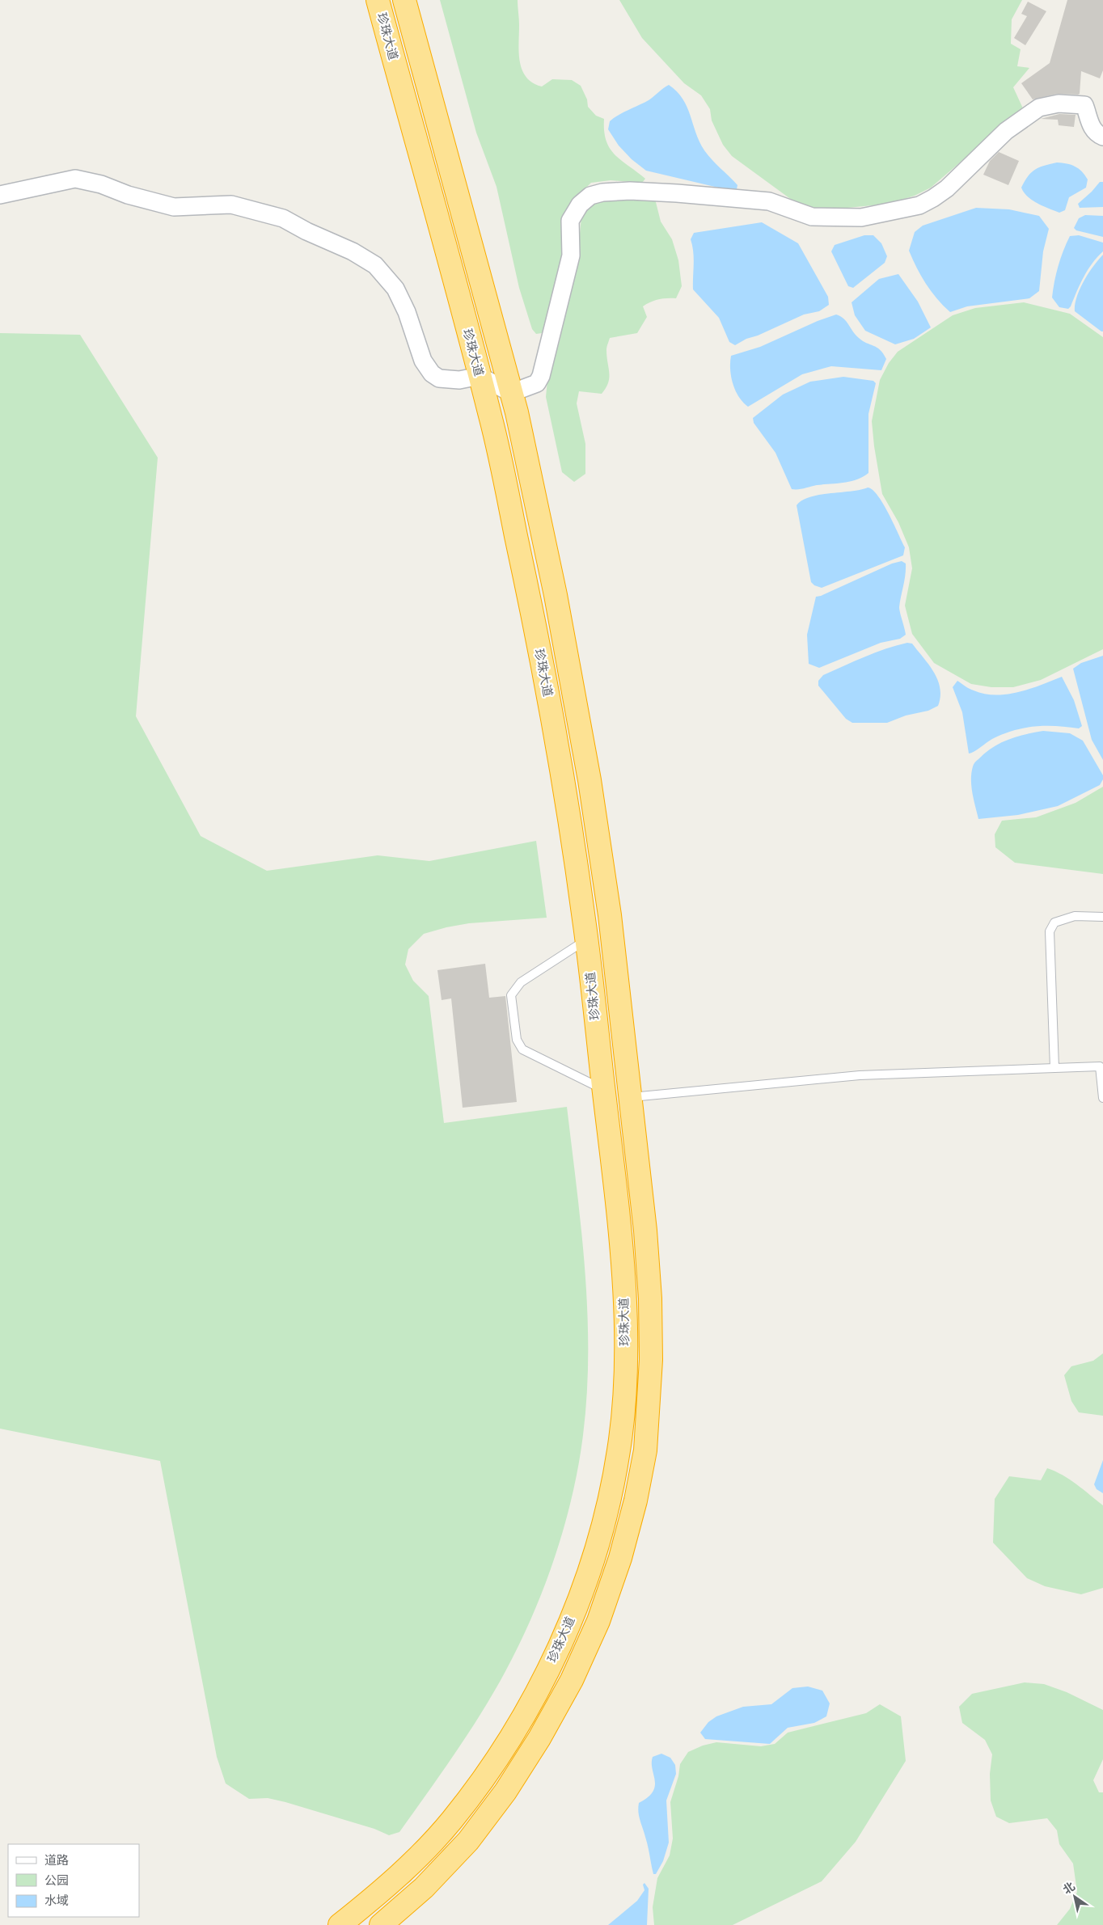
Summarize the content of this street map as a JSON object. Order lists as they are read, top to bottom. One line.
{"streets":{"highway":["珍珠大道"]},"legend":["道路","公园","水域"],"north":"top left"}
